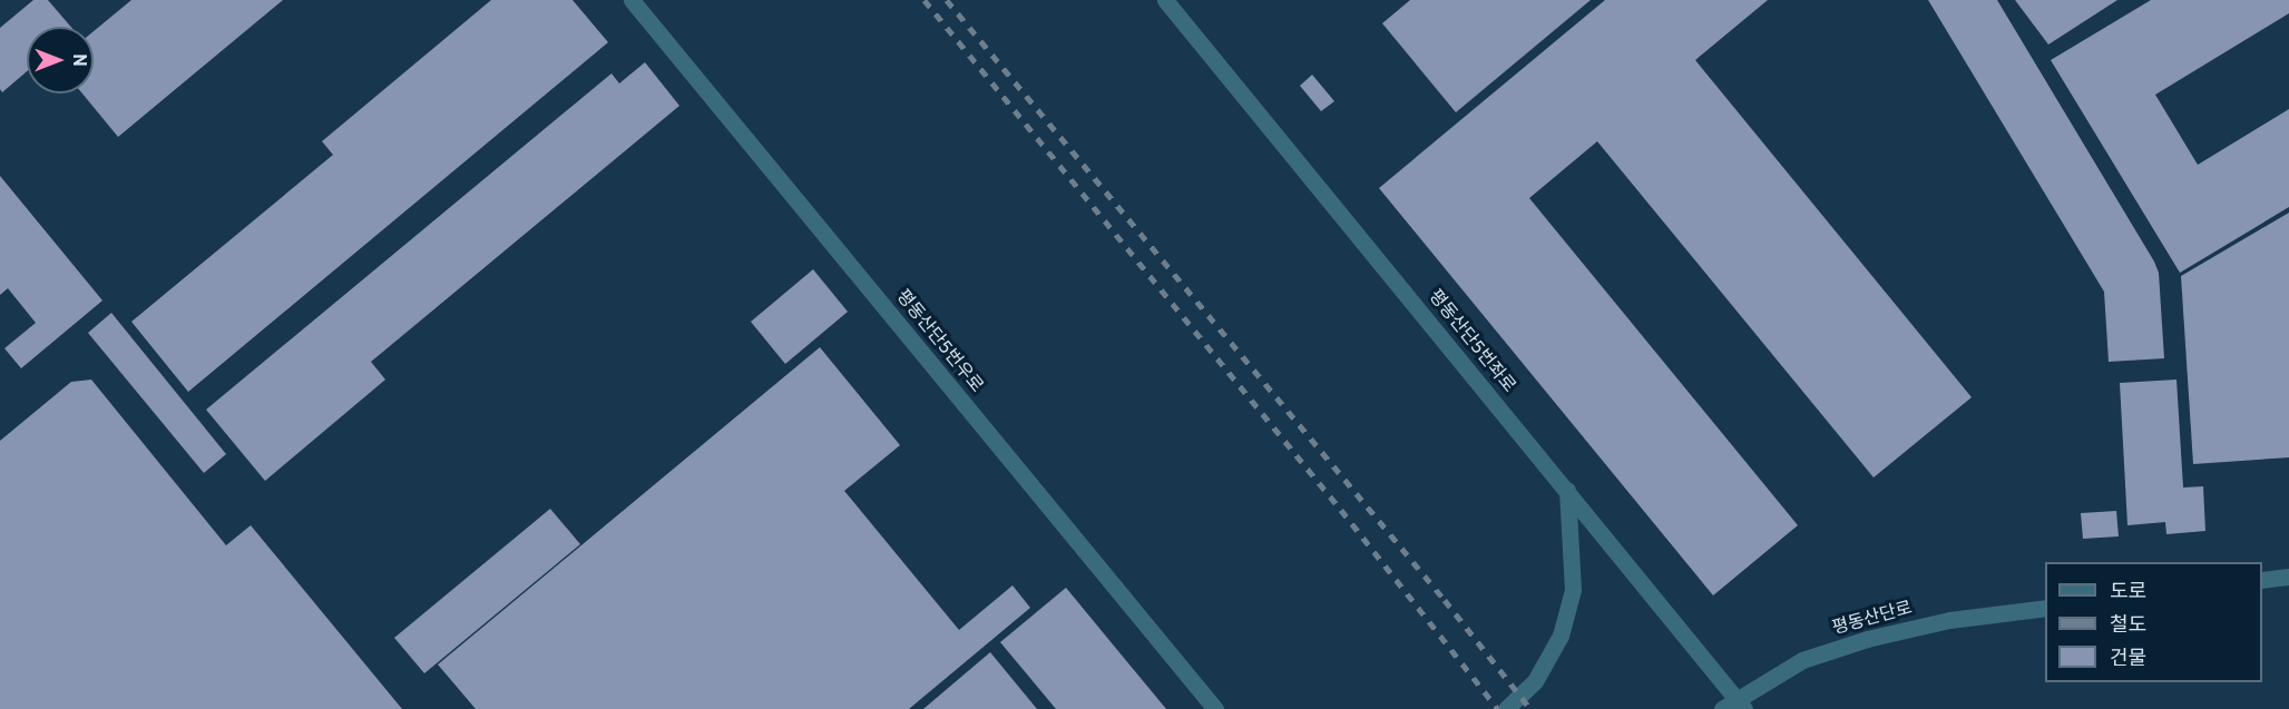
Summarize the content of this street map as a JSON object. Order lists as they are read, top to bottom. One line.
{"streets":{"street":["평동산단5번우로","평동산단5번좌로","평동산단로"]},"crossings":[["평동산단5번좌로","평동산단로"]],"legend":["도로","철도","건물"],"north":"right"}
